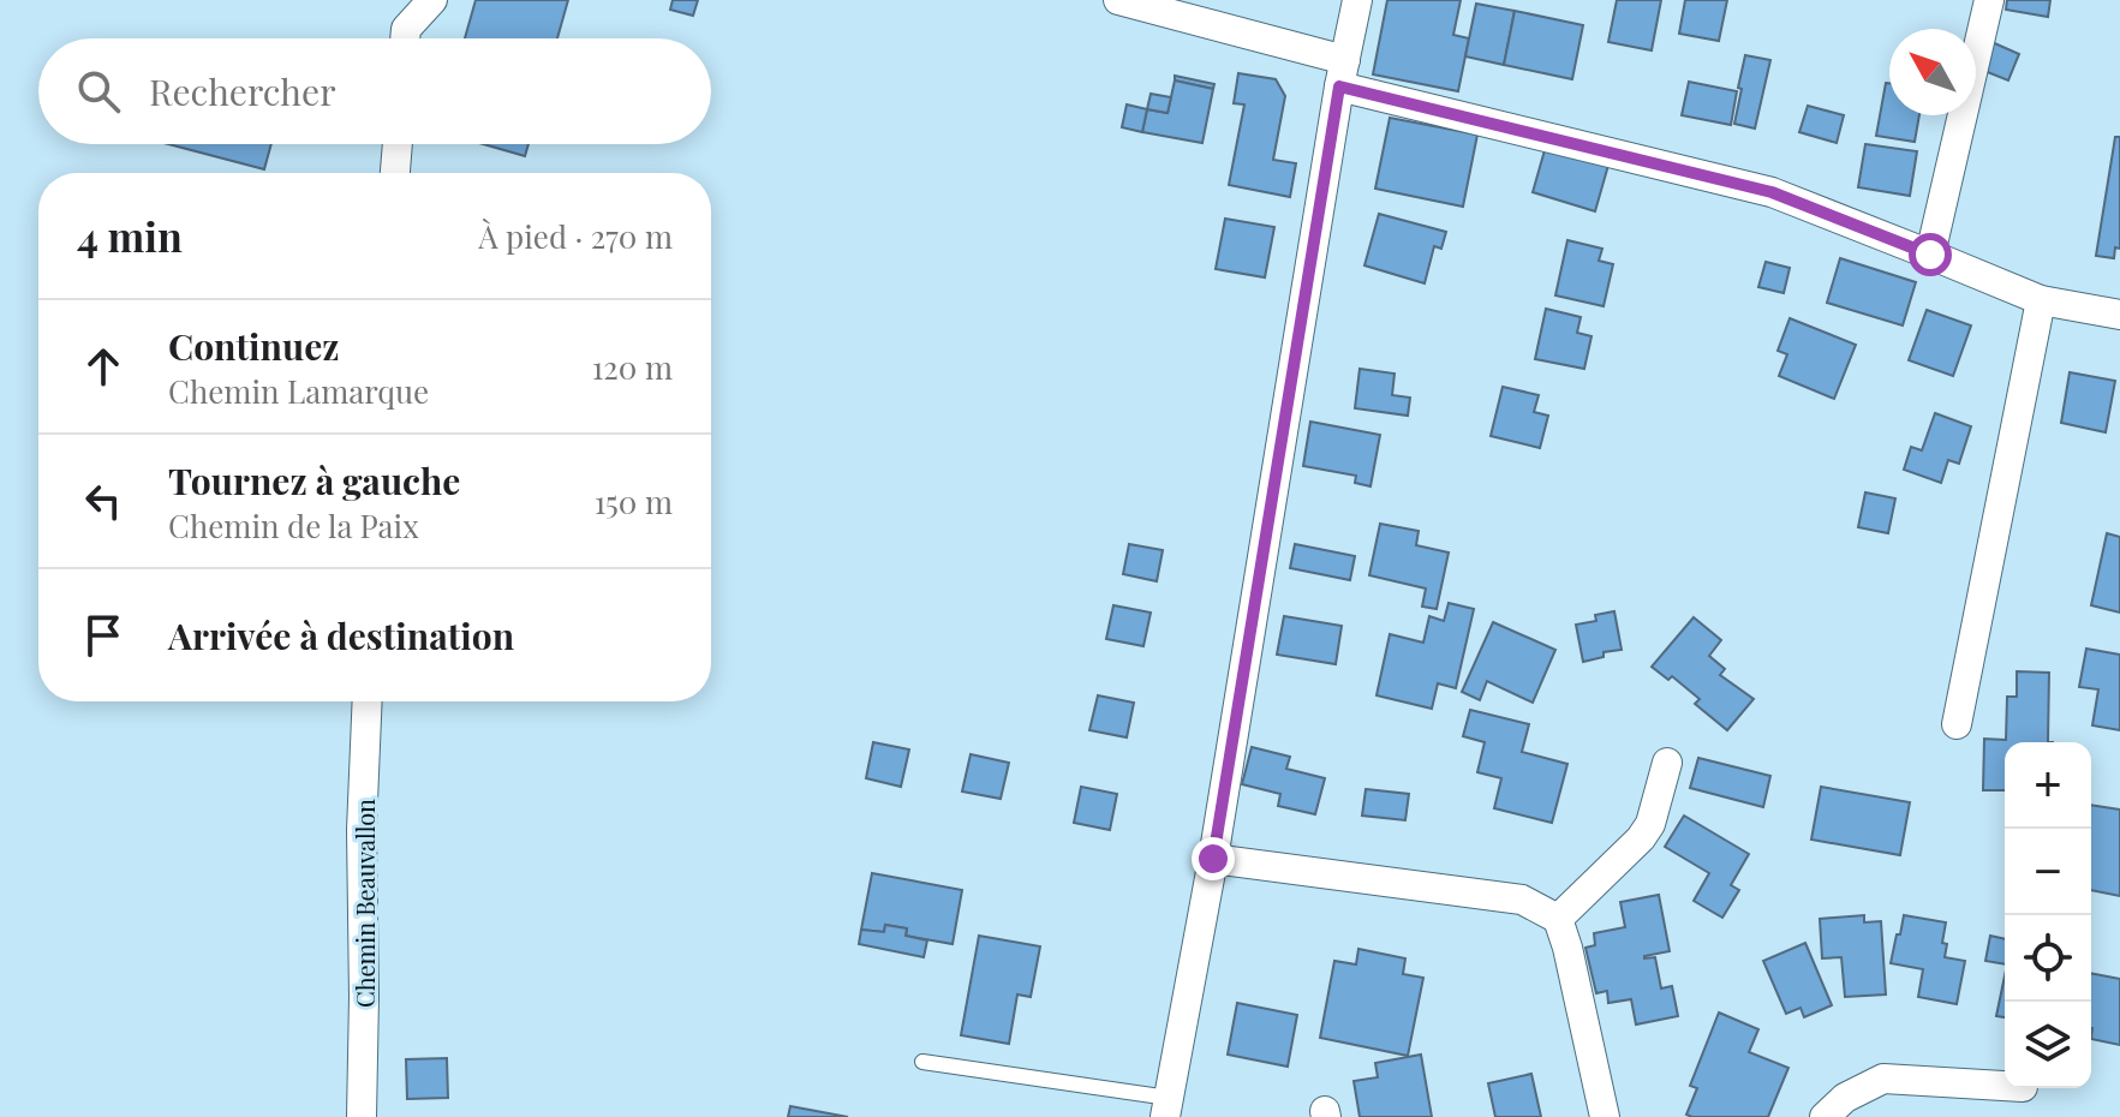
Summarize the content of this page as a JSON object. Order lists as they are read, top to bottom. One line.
{"streets":{"street":["Chemin Beauvallon"]},"north":"top left","page":{"search":"Rechercher","heading":["4 min","À pied · 270 m"],"list":[["Continuez","Chemin Lamarque","120 m"],["Tournez à gauche","Chemin de la Paix","150 m"],"Arrivée à destination"],"map_buttons":["+","−"]}}
